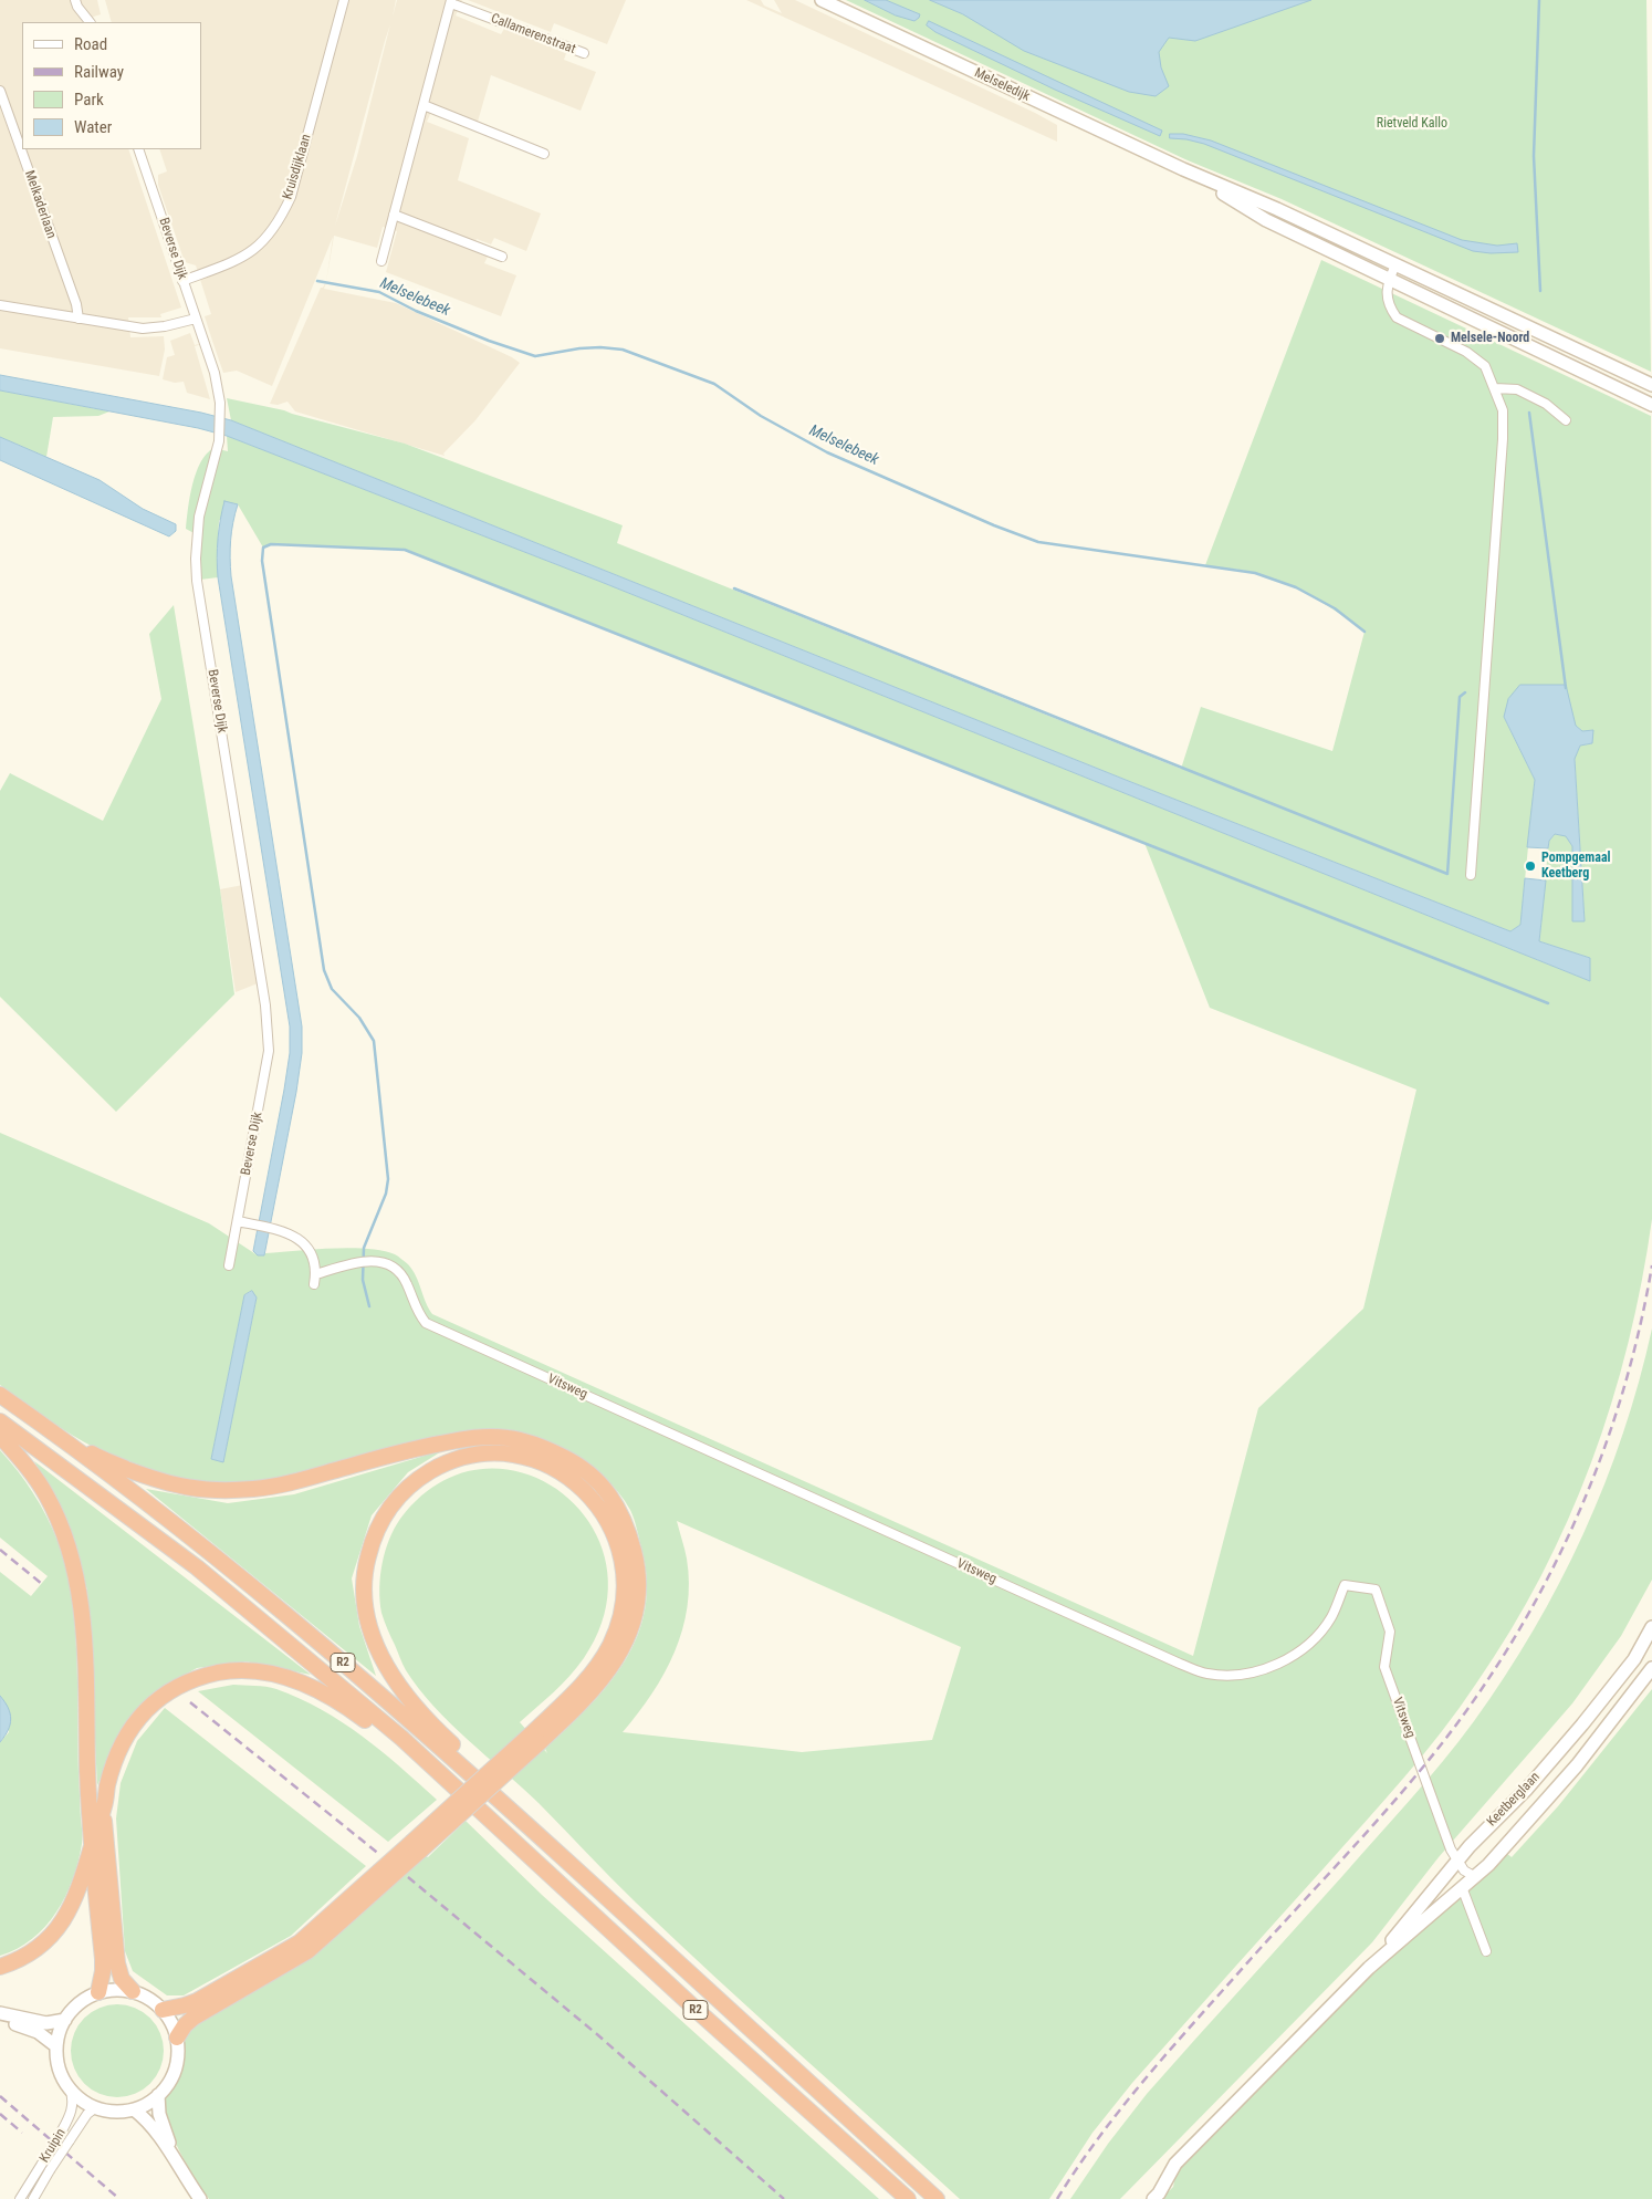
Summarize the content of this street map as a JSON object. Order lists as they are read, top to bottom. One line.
{"streets":{"highway":["R2"],"main road":["Melseledijk","Keetberglaan"],"street":["Callamerenstraat","Kruisdijklaan","Melkaderlaan","Beverse Dijk","Vitsweg","Kruipin"]},"crossings":[["Kruisdijklaan","Beverse Dijk"],["Vitsweg","Keetberglaan"]],"water":["Melselebeek"],"parks":["Rietveld Kallo"],"places":["Melsele-Noord","Pompgemaal Keetberg"],"legend":["Road","Railway","Park","Water"]}
